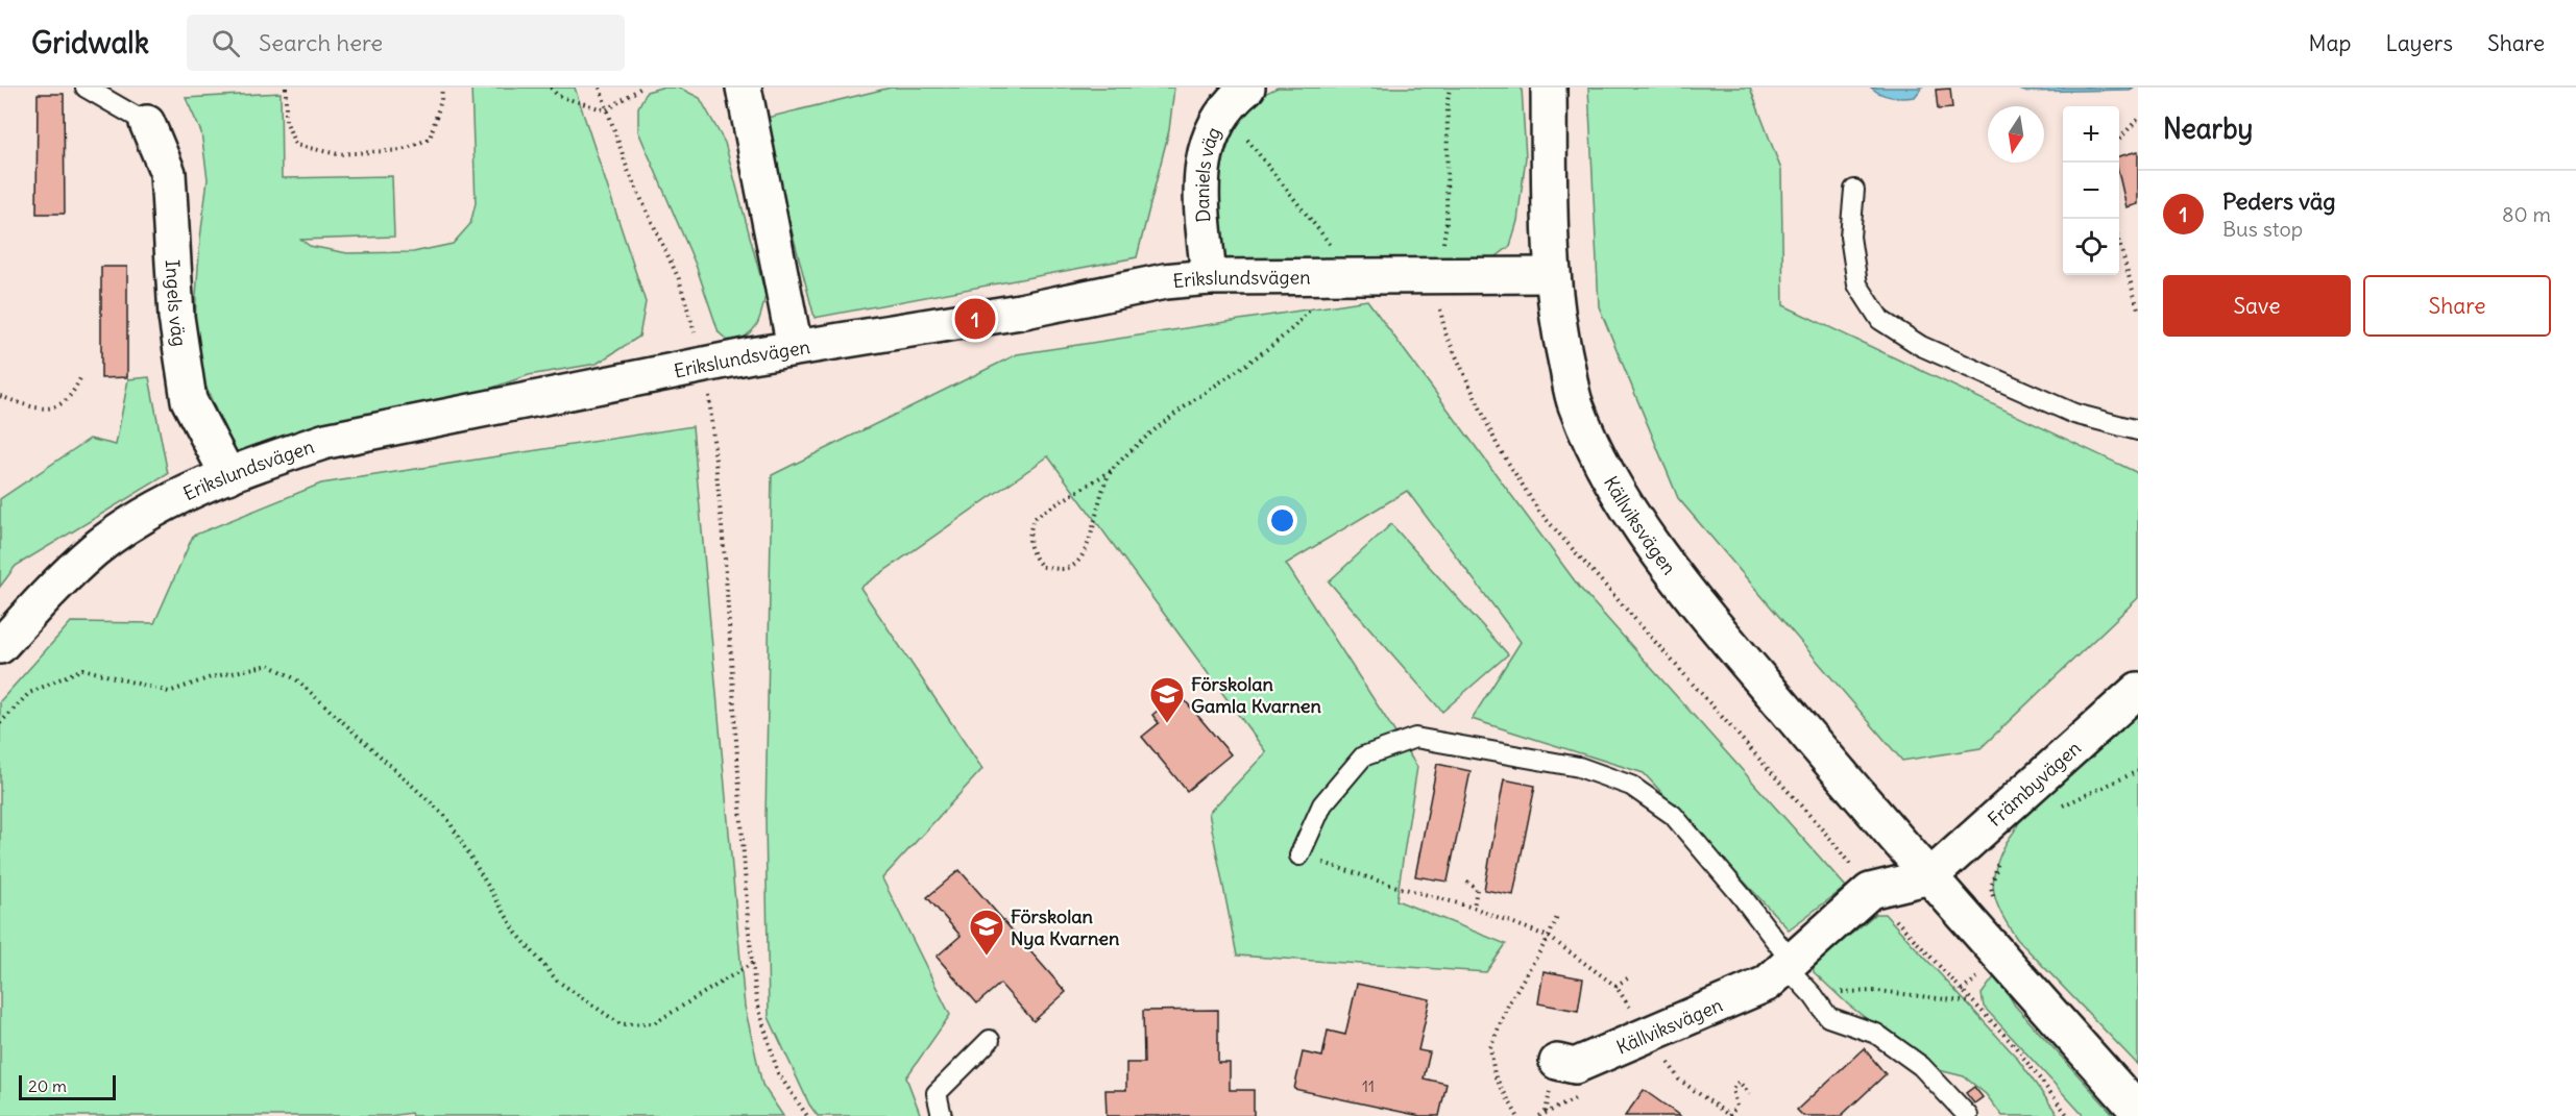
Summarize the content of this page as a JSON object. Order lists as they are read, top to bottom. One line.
{"streets":{"street":["Daniels väg","Erikslundsvägen","Ingels väg","Källviksvägen","Främbyvägen"]},"crossings":[["Daniels väg","Erikslundsvägen"],["Erikslundsvägen","Ingels väg"],["Erikslundsvägen","Källviksvägen"],["Källviksvägen","Främbyvägen"]],"places":{"school or university":["Förskolan Gamla Kvarnen","Förskolan Nya Kvarnen"]},"house_numbers":["11"],"scale_bar":"20 m","north":"bottom","page":{"header":"Gridwalk","search":"Search here","nav":["Map","Layers","Share"],"heading":"Nearby","map_buttons":["+","−"],"list":[{"mark":"1","name":"Peders väg","note":"Bus stop","value":"80 m"}],"buttons":["Save","Share"],"pins":"1","scale":"20 m"}}
